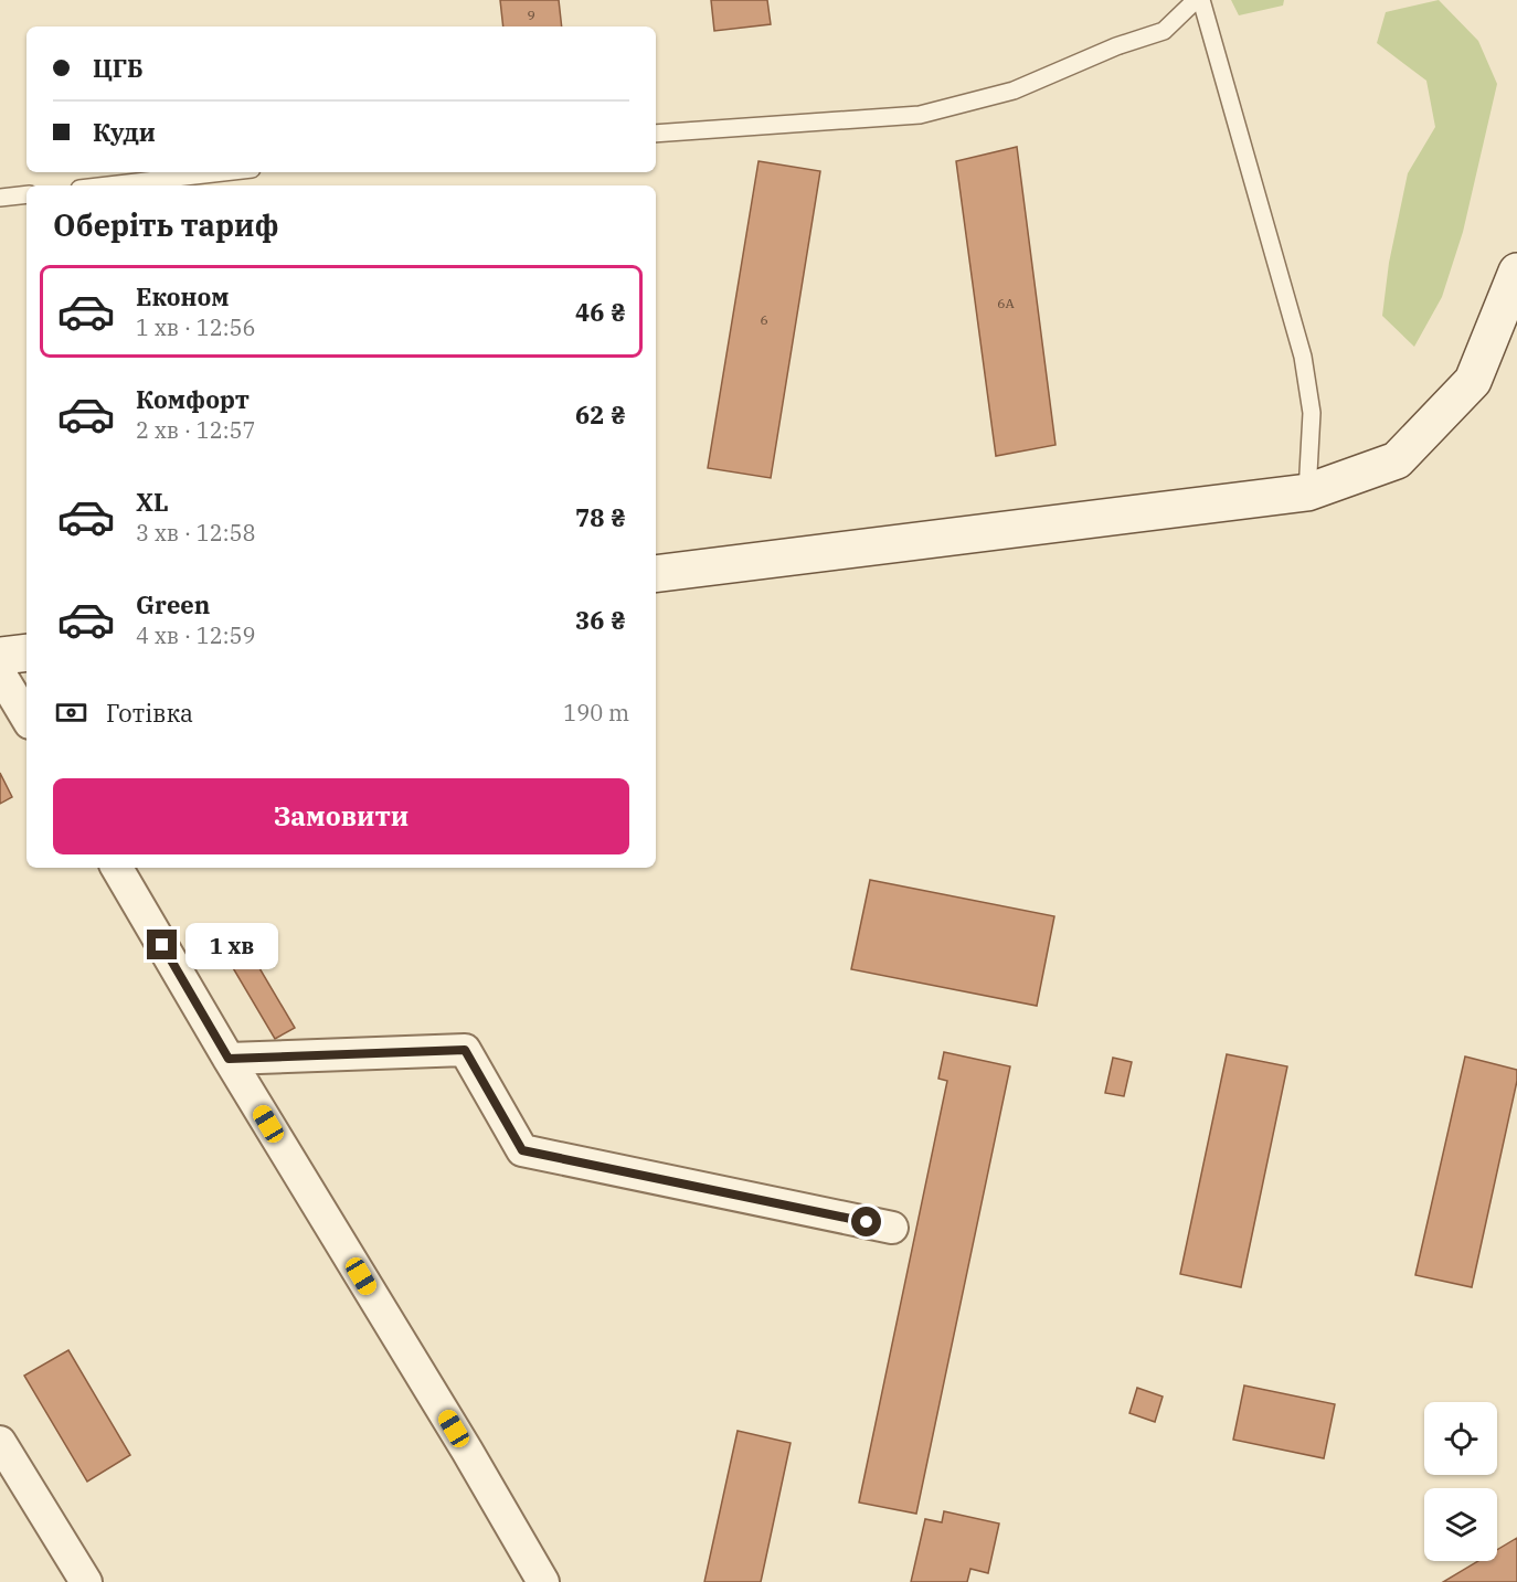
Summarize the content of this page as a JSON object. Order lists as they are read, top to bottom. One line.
{"house_numbers":["9","6А","6"],"page":{"banner":["ЦГБ","Куди"],"heading":"Оберіть тариф","list":[{"name":"Економ","note":"1 хв · 12:56","value":"46 ₴"},{"name":"Комфорт","note":"2 хв · 12:57","value":"62 ₴"},{"name":"XL","note":"3 хв · 12:58","value":"78 ₴"},{"name":"Green","note":"4 хв · 12:59","value":"36 ₴"}],"pay":["Готівка","190 m"],"buttons":"Замовити","bubble":"1 хв"}}
